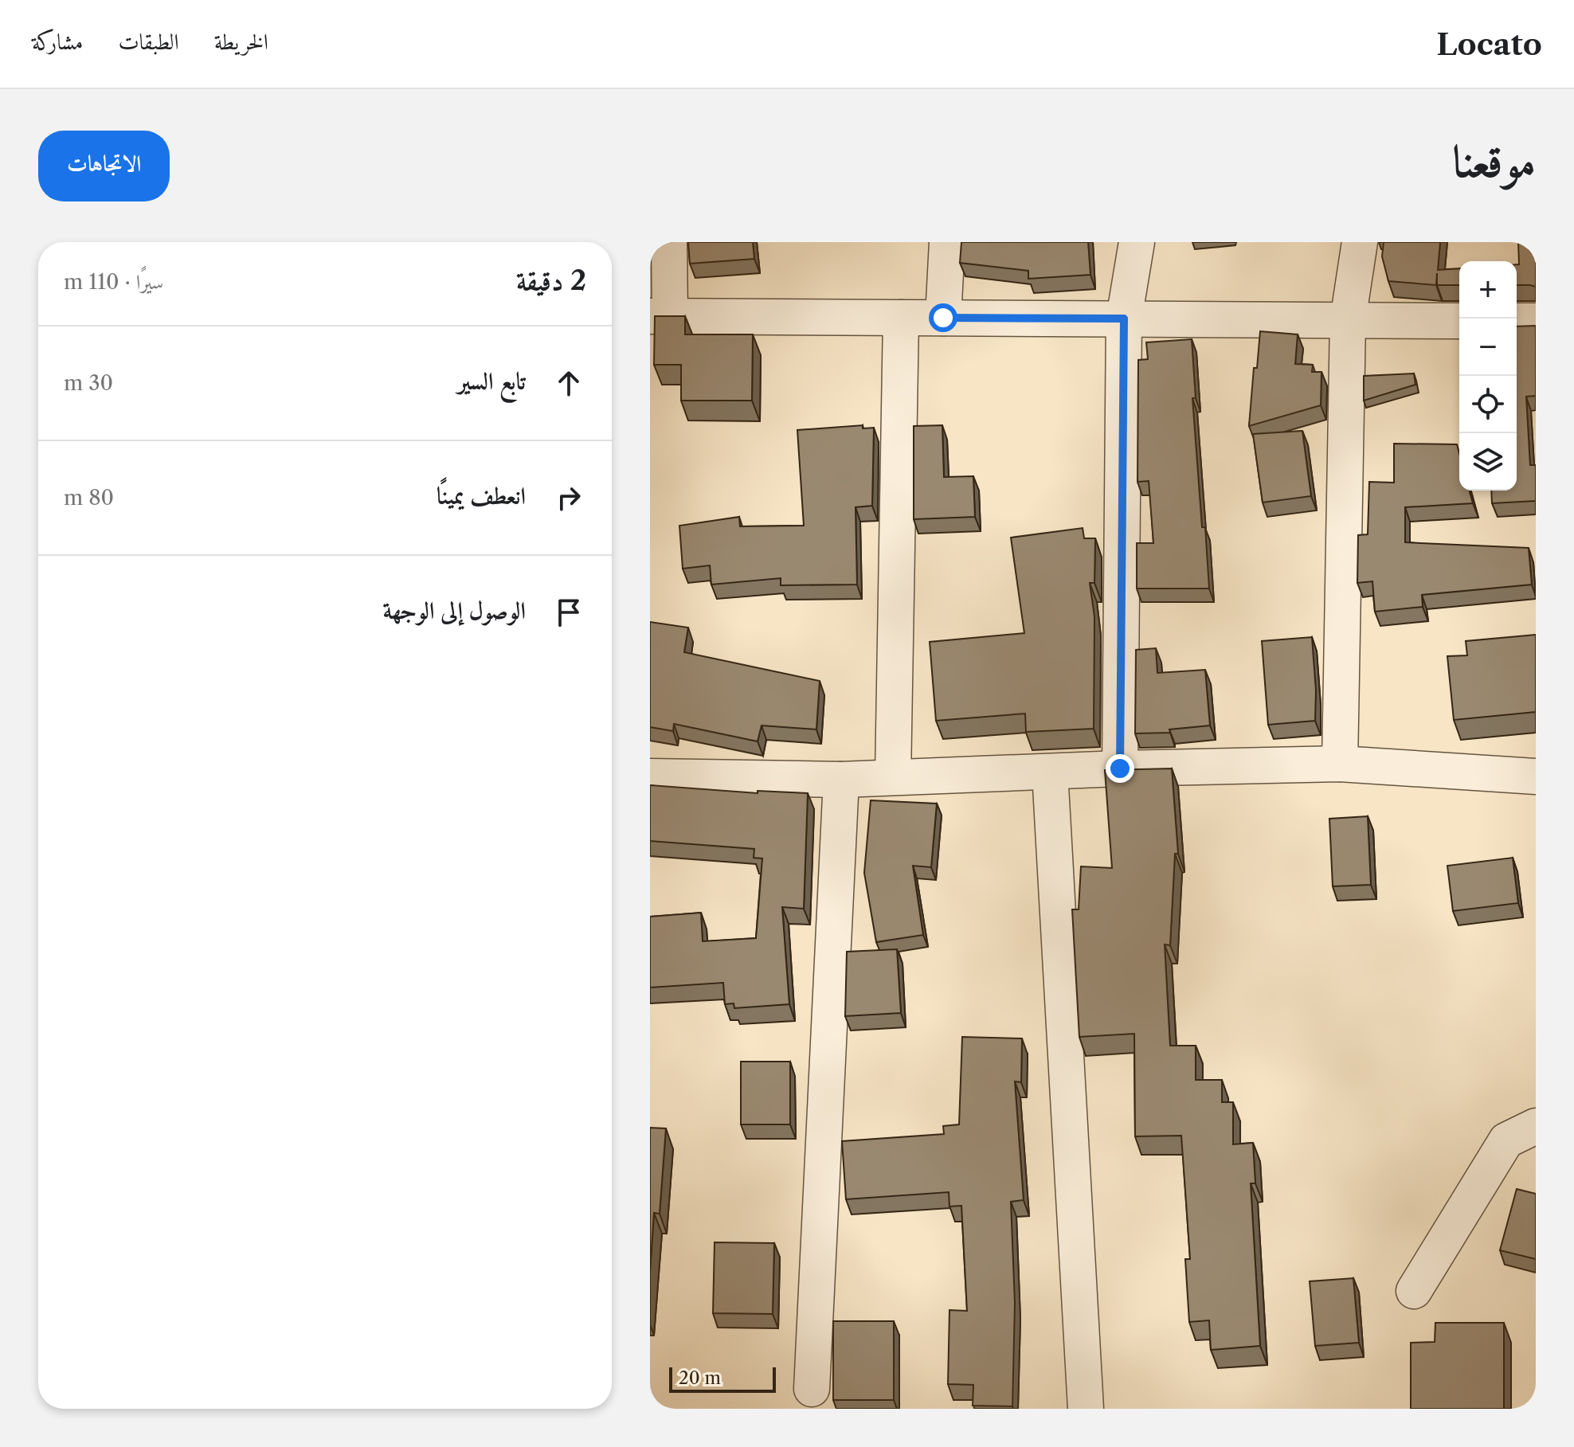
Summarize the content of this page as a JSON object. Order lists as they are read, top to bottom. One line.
{"scale_bar":"20 m","page":{"header":"Locato","nav":["الخريطة","الطبقات","مشاركة"],"title":"موقعنا","buttons":"الاتجاهات","heading":["2 دقيقة","سيرًا · 110 m"],"map_buttons":["+","−"],"list":[["تابع السير","30 m"],["انعطف يمينًا","80 m"],"الوصول إلى الوجهة"],"scale":"20 m"}}
